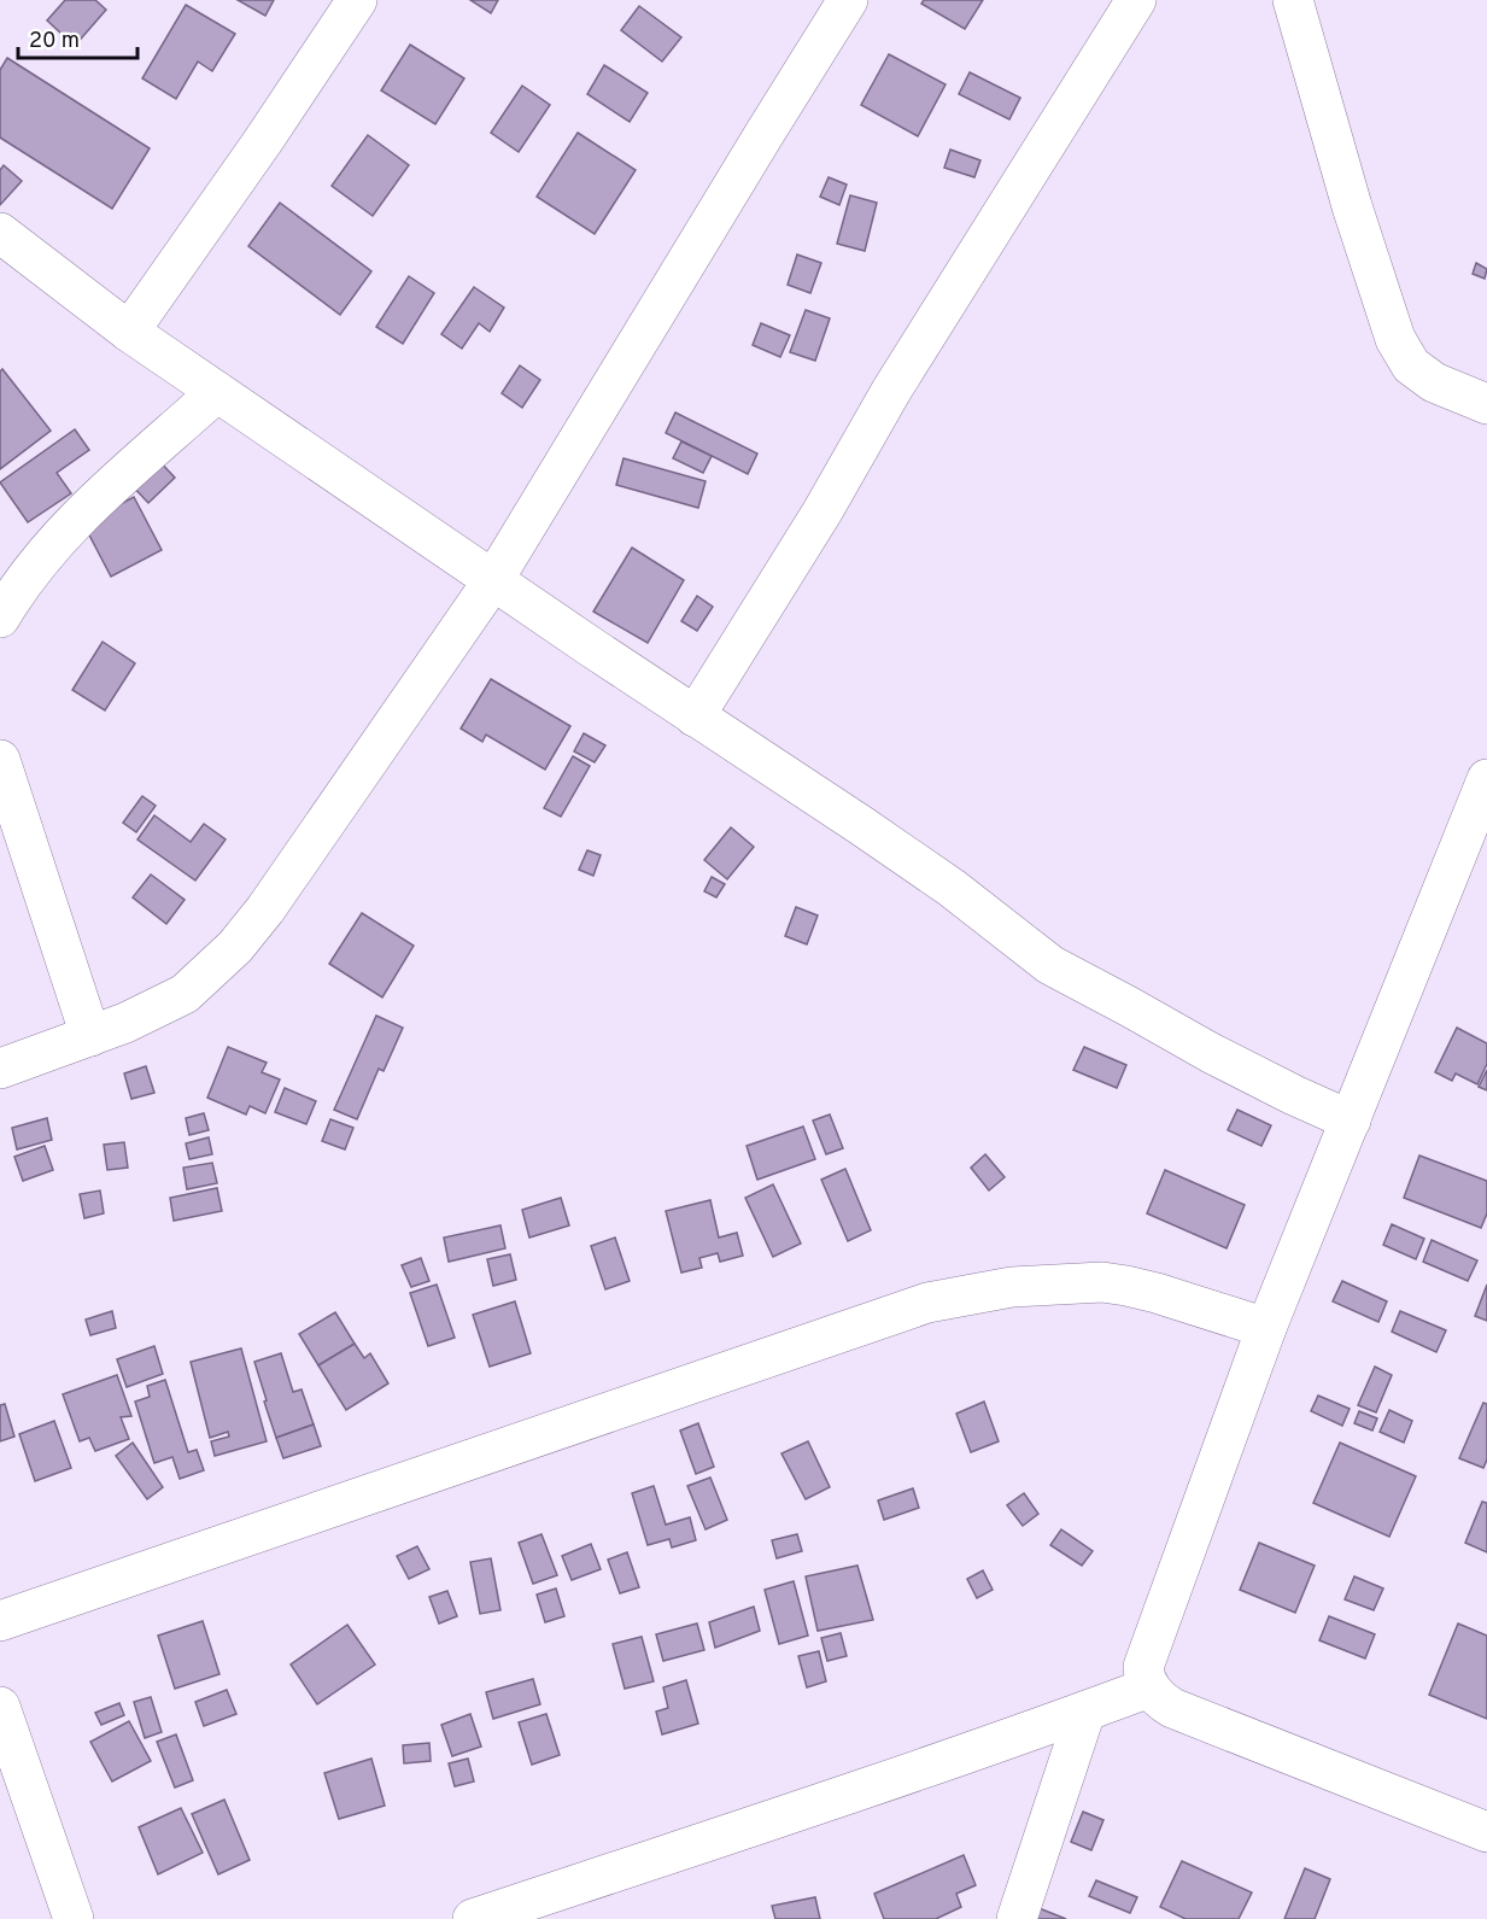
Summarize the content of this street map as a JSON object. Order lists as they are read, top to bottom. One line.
{"scale_bar":"20 m"}
